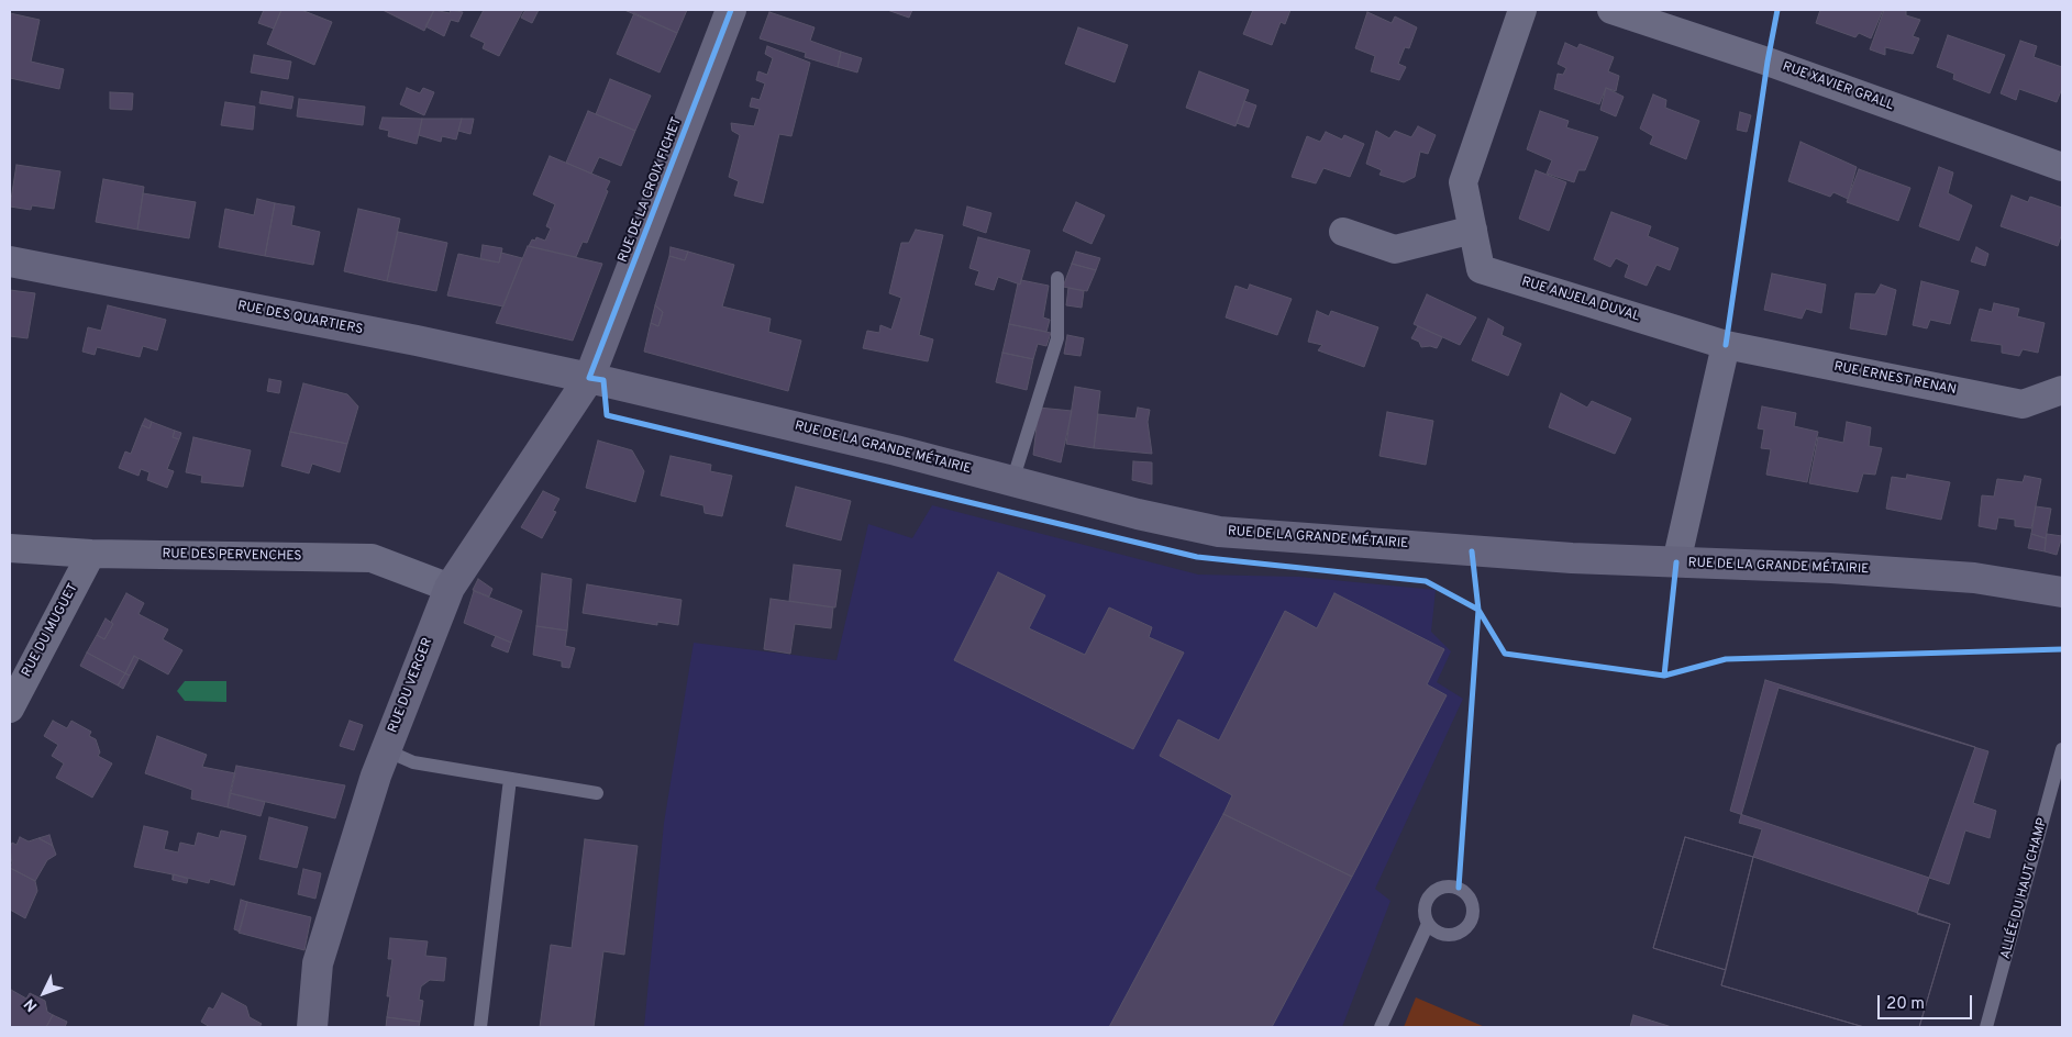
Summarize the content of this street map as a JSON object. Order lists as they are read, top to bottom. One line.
{"streets":{"main road":["RUE DE LA CROIX FICHET","RUE DES QUARTIERS","RUE DE LA GRANDE MÉTAIRIE","RUE DU VERGER"],"street":["RUE XAVIER GRALL","RUE ANJELA DUVAL","RUE ERNEST RENAN","RUE DES PERVENCHES","RUE DU MUGUET"],"lane":["ALLÉE DU HAUT CHAMP"]},"crossings":[["RUE DE LA CROIX FICHET","RUE DES QUARTIERS"],["RUE DE LA CROIX FICHET","RUE DE LA GRANDE MÉTAIRIE"],["RUE DE LA CROIX FICHET","RUE DU VERGER"],["RUE ANJELA DUVAL","RUE ERNEST RENAN"],["RUE DES QUARTIERS","RUE DE LA GRANDE MÉTAIRIE"],["RUE DES QUARTIERS","RUE DU VERGER"],["RUE DE LA GRANDE MÉTAIRIE","RUE DU VERGER"],["RUE DES PERVENCHES","RUE DU MUGUET"],["RUE DES PERVENCHES","RUE DU VERGER"]],"scale_bar":"20 m","north":"bottom left"}
